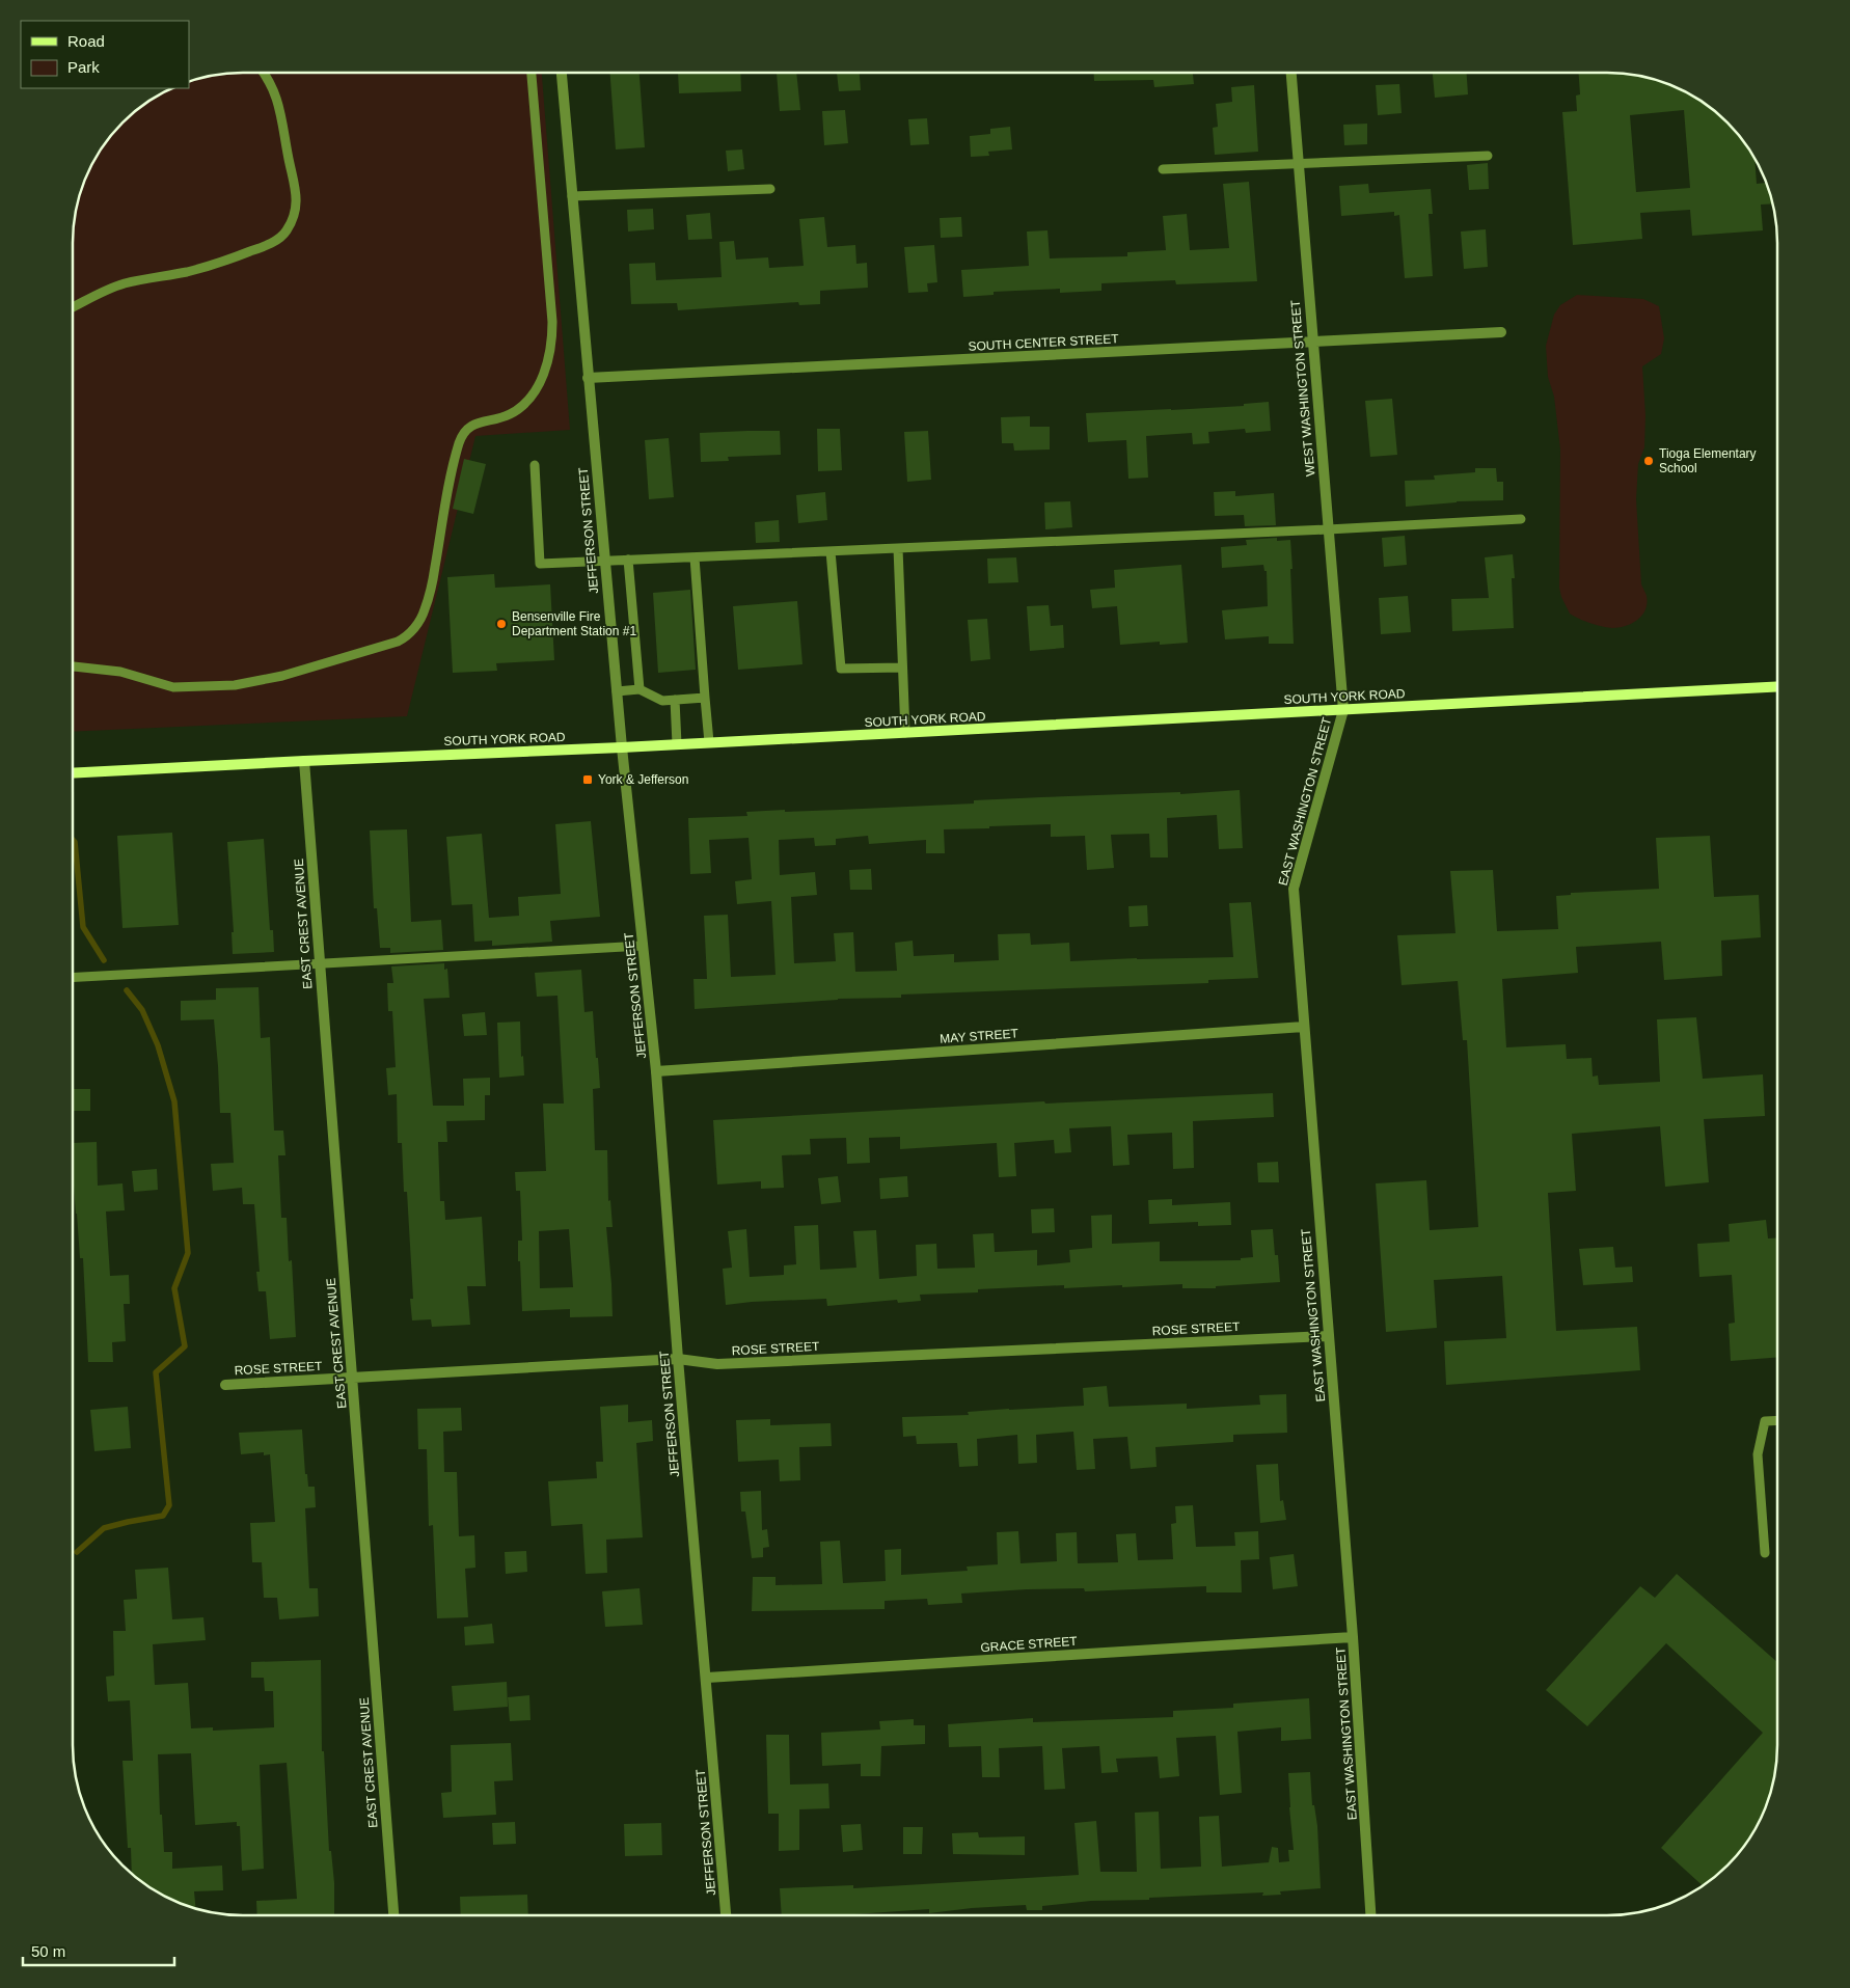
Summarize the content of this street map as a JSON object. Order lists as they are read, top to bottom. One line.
{"streets":{"main road":["SOUTH YORK ROAD"],"street":["SOUTH CENTER STREET","WEST WASHINGTON STREET","JEFFERSON STREET","EAST WASHINGTON STREET","EAST CREST AVENUE","MAY STREET","ROSE STREET","GRACE STREET"]},"crossings":[["SOUTH CENTER STREET","WEST WASHINGTON STREET"],["SOUTH CENTER STREET","JEFFERSON STREET"],["WEST WASHINGTON STREET","SOUTH YORK ROAD"],["WEST WASHINGTON STREET","EAST WASHINGTON STREET"],["JEFFERSON STREET","SOUTH YORK ROAD"],["JEFFERSON STREET","MAY STREET"],["JEFFERSON STREET","ROSE STREET"],["JEFFERSON STREET","GRACE STREET"],["SOUTH YORK ROAD","EAST WASHINGTON STREET"],["SOUTH YORK ROAD","EAST CREST AVENUE"],["EAST WASHINGTON STREET","MAY STREET"],["EAST WASHINGTON STREET","ROSE STREET"],["EAST WASHINGTON STREET","GRACE STREET"],["EAST CREST AVENUE","ROSE STREET"]],"places":{"other":["Tioga Elementary School","Bensenville Fire Department Station #1"],"transit":["York & Jefferson"]},"legend":["Road","Park"],"scale_bar":"50 m"}
